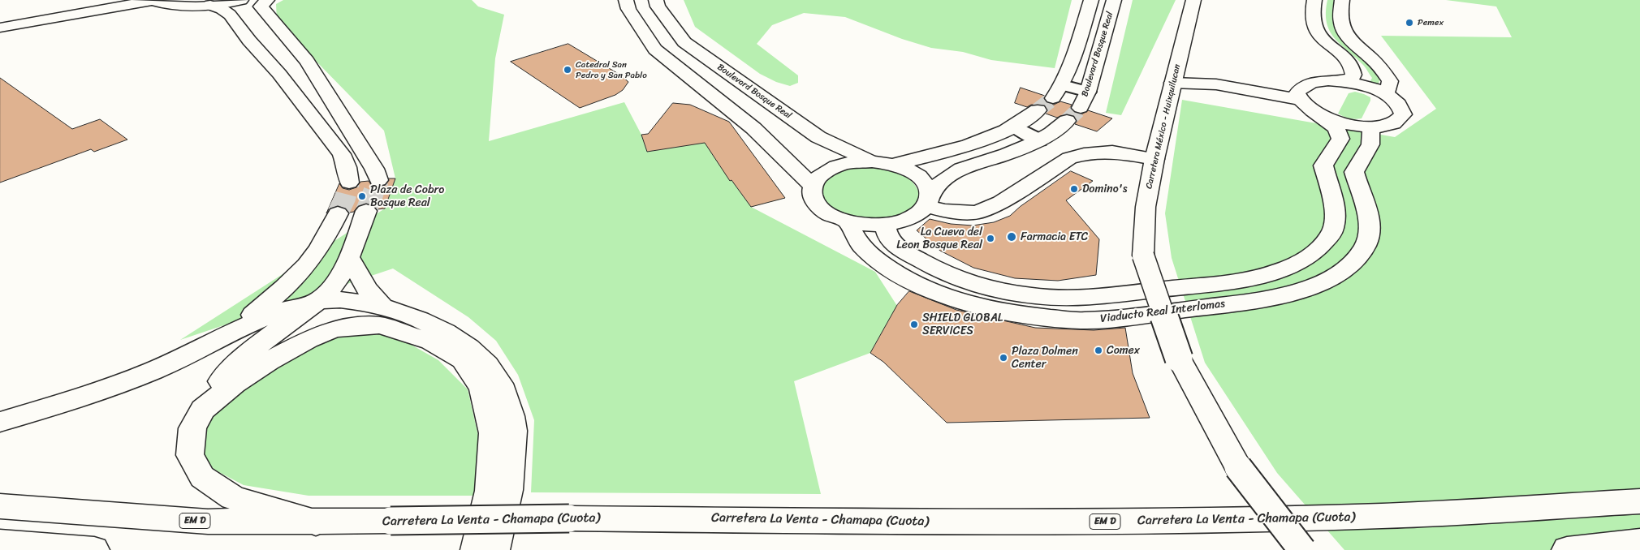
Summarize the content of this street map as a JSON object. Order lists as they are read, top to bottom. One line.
{"streets":{"main road":["Boulevard Bosque Real","Carretera México - Huixquilucan","Viaducto Real Interlomas","Carretera La Venta - Chamapa (Cuota)","EM D"]},"places":["Pemex","Catedral San Pedro y San Pablo","Domino's","Plaza de Cobro Bosque Real","Farmacia ETC","La Cueva del Leon Bosque Real","SHIELD GLOBAL SERVICES","Comex","Plaza Dolmen Center"]}
